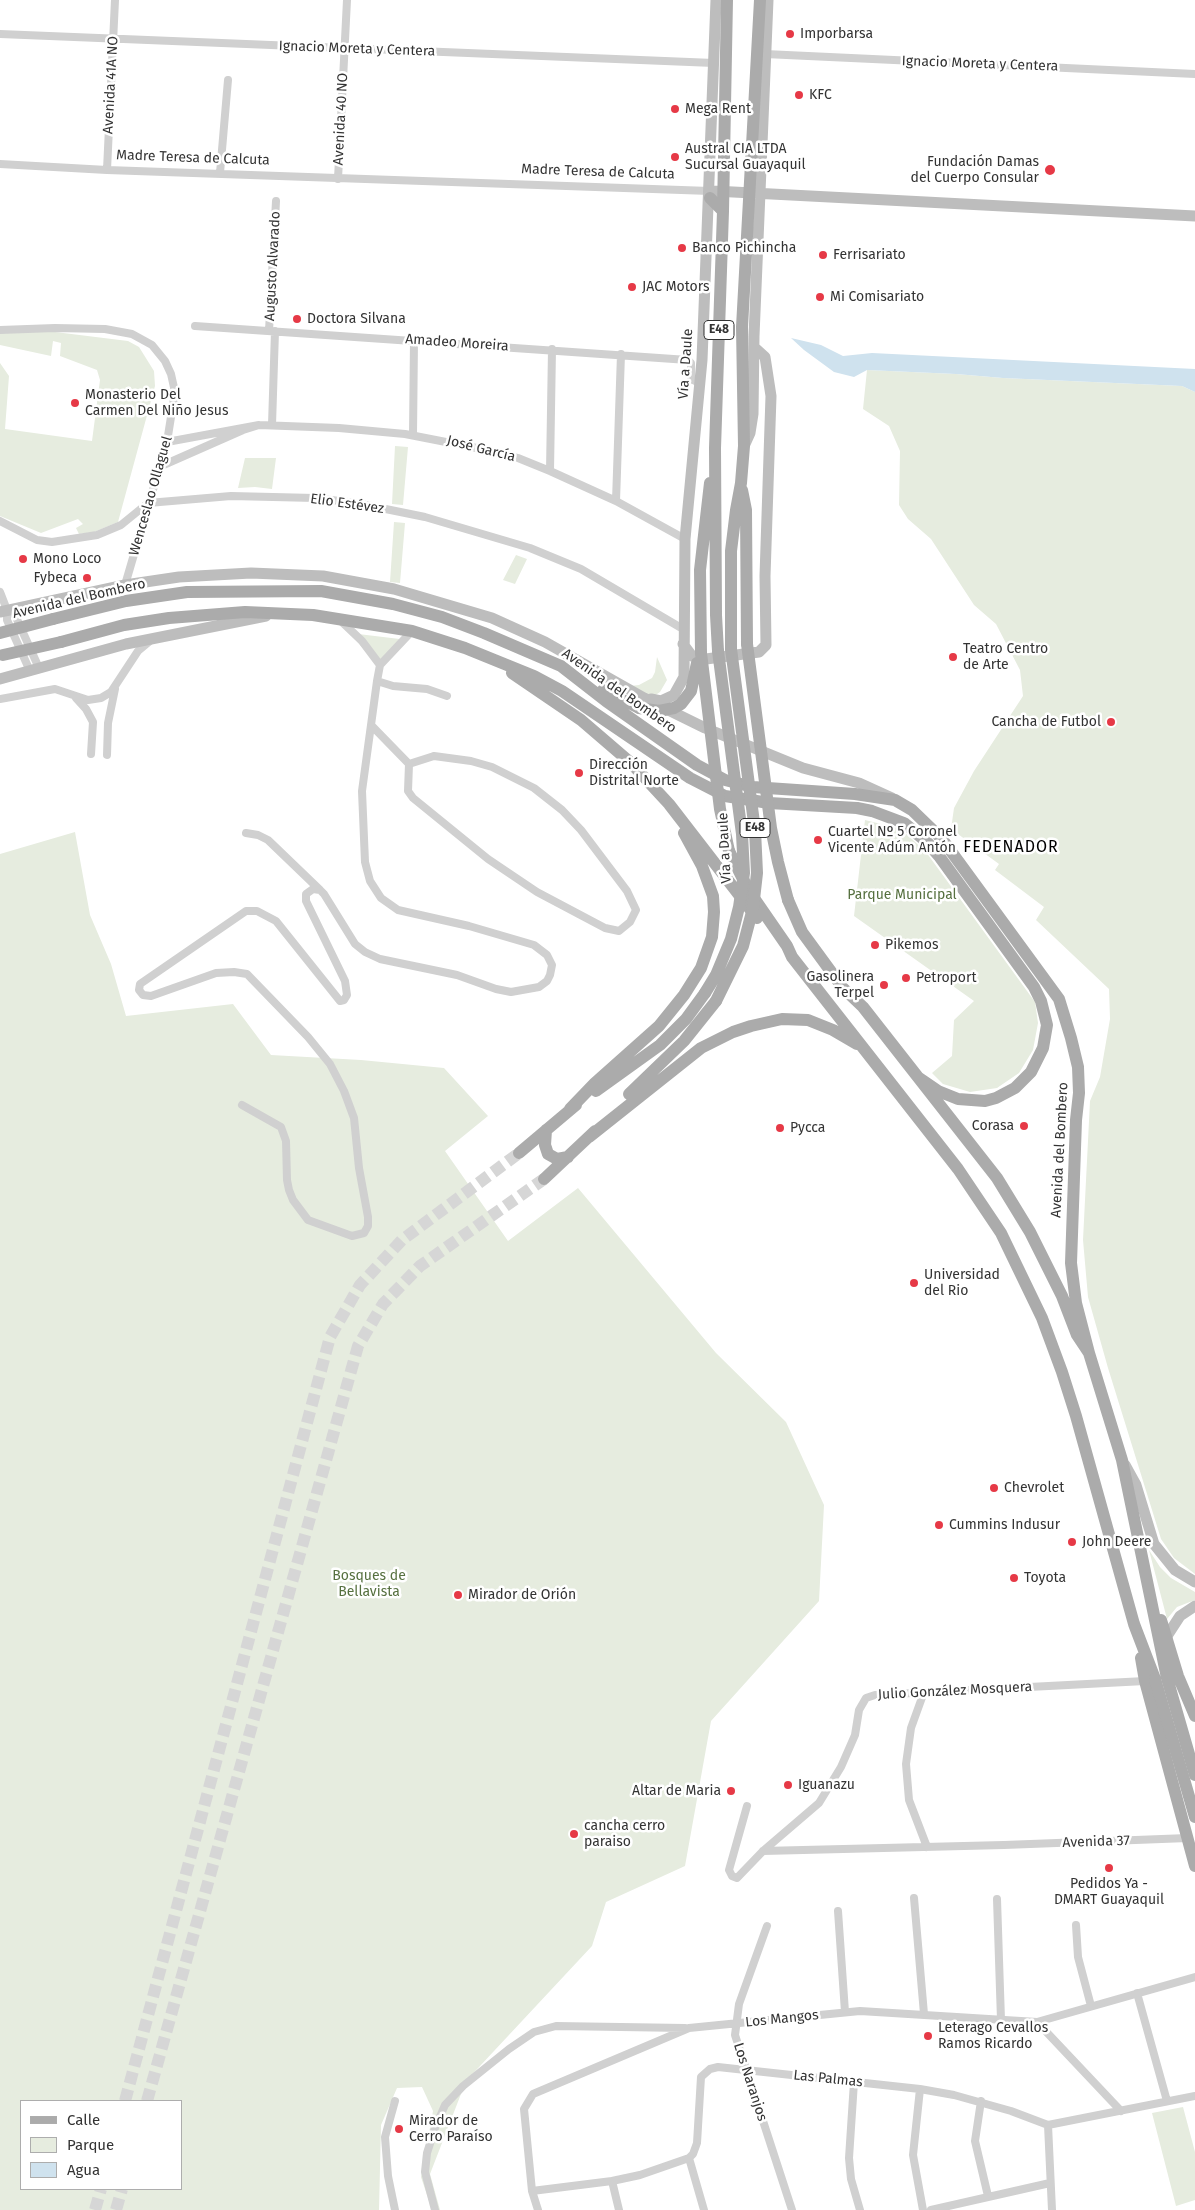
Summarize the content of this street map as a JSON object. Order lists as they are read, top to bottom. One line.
{"streets":{"main road":["Madre Teresa de Calcuta","E48","Vía a Daule","Avenida del Bombero"],"street":["Ignacio Moreta y Centera","Avenida 41A NO","Avenida 40 NO","Augusto Alvarado","Amadeo Moreira","José García","Wenceslao Ollaguel","Elio Estévez","Julio González Mosquera","Avenida 37","Los Mangos","Las Palmas","Los Naranjos"]},"crossings":[["Ignacio Moreta y Centera","Avenida 41A NO"],["Ignacio Moreta y Centera","Avenida 40 NO"],["Ignacio Moreta y Centera","E48"],["Ignacio Moreta y Centera","Vía a Daule"],["Avenida 41A NO","Madre Teresa de Calcuta"],["Avenida 40 NO","Madre Teresa de Calcuta"],["Madre Teresa de Calcuta","E48"],["Madre Teresa de Calcuta","Vía a Daule"],["Augusto Alvarado","Amadeo Moreira"],["Augusto Alvarado","José García"],["Amadeo Moreira","Vía a Daule"],["Vía a Daule","José García"],["Vía a Daule","Elio Estévez"],["Vía a Daule","Avenida del Bombero"],["José García","Wenceslao Ollaguel"],["Wenceslao Ollaguel","Elio Estévez"],["Wenceslao Ollaguel","Avenida del Bombero"],["Julio González Mosquera","Avenida 37"],["Los Mangos","Los Naranjos"],["Las Palmas","Los Naranjos"]],"districts":["FEDENADOR"],"parks":["Parque Municipal","Bosques de Bellavista"],"places":["Imporbarsa","KFC","Mega Rent","Austral CIA LTDA Sucursal Guayaquil","Fundación Damas del Cuerpo Consular","Banco Pichincha","Ferrisariato","JAC Motors","Mi Comisariato","Doctora Silvana","Monasterio Del Carmen Del Niño Jesus","Mono Loco","Fybeca","Teatro Centro de Arte","Cancha de Futbol","Dirección Distrital Norte","Cuartel Nº 5 Coronel Vicente Adúm Antón","Pikemos","Petroport","Gasolinera Terpel","Corasa","Pycca","Universidad del Rio","Chevrolet","Cummins Indusur","John Deere","Toyota","Mirador de Orión","Iguanazu","Altar de Maria","cancha cerro paraiso","Pedidos Ya - DMART Guayaquil","Leterago Cevallos Ramos Ricardo","Mirador de Cerro Paraíso"],"legend":["Calle","Parque","Agua"]}
